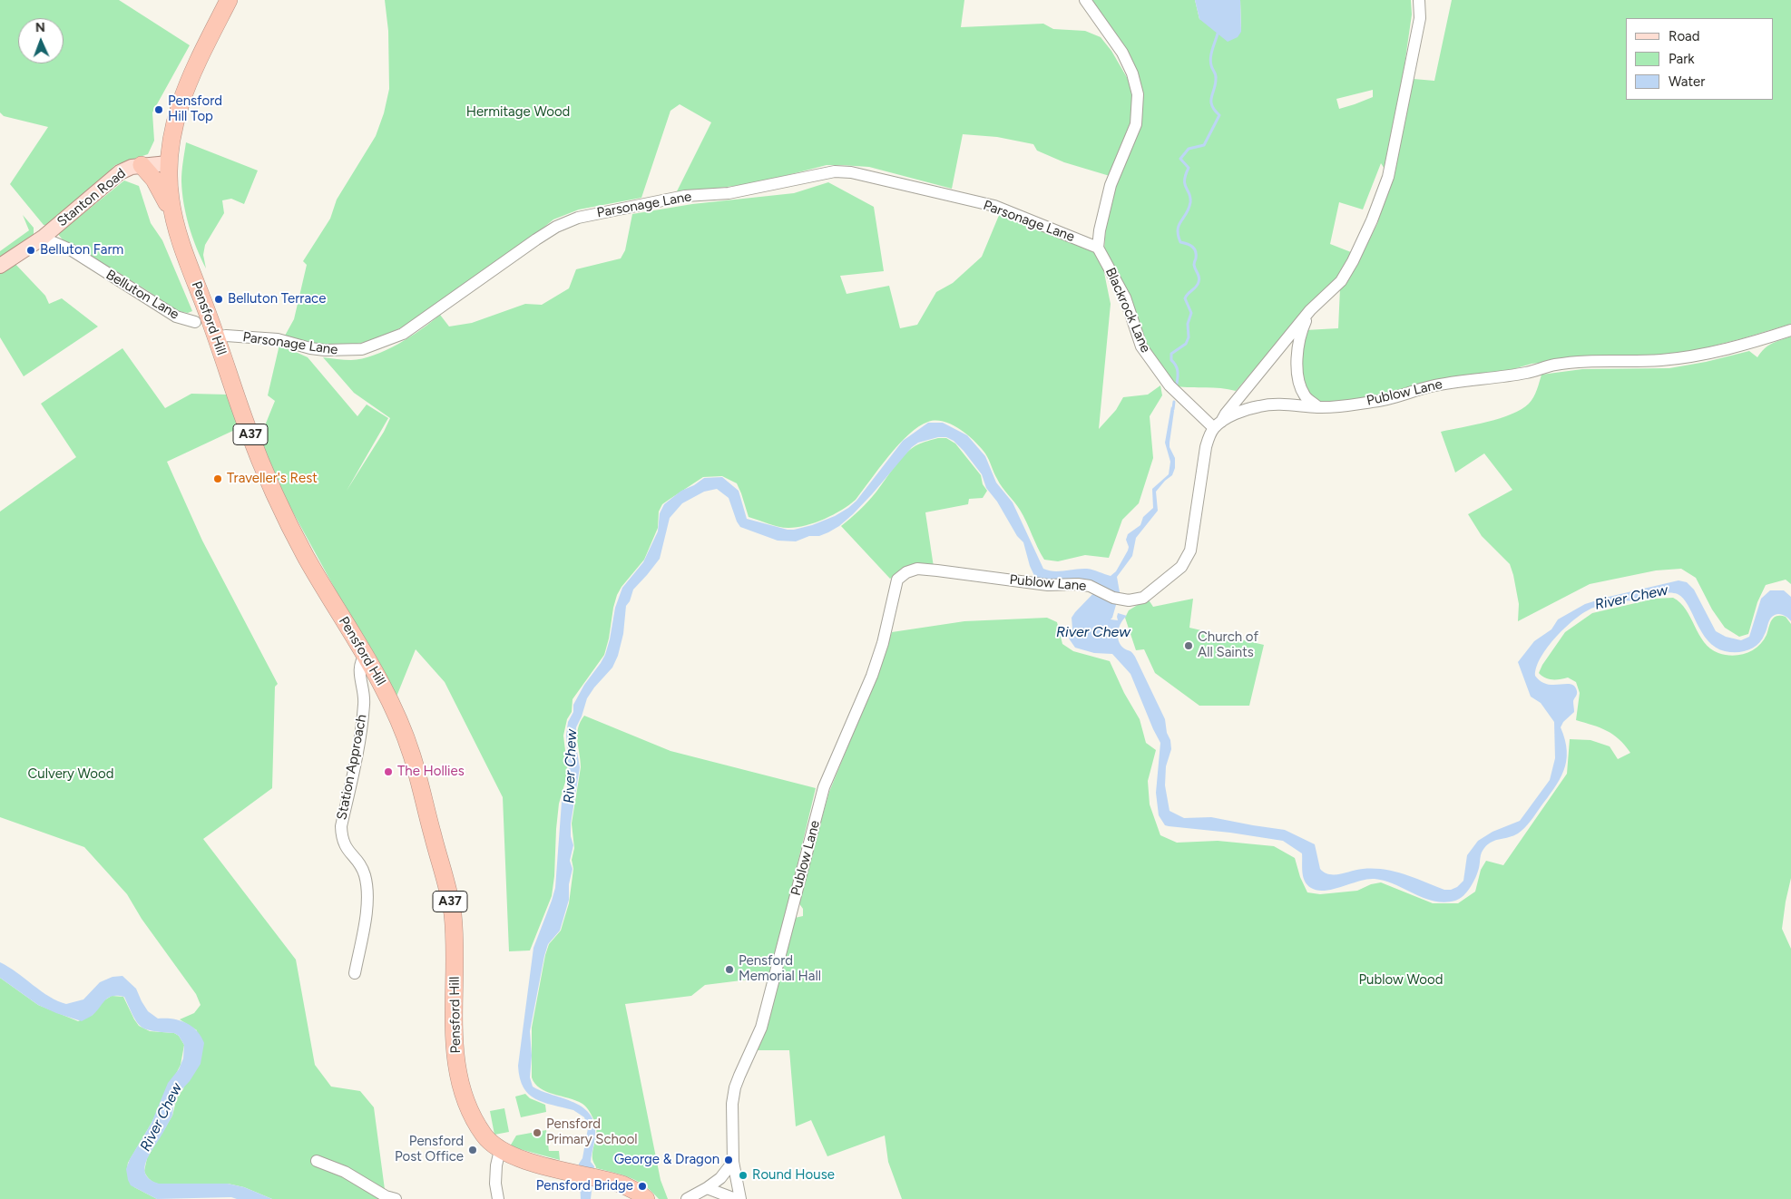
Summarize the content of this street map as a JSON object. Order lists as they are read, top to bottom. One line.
{"streets":{"highway":["Pensford Hill","A37"],"main road":["Stanton Road"],"street":["Parsonage Lane","Belluton Lane","Blackrock Lane","Publow Lane","Station Approach"]},"crossings":[["Stanton Road","Belluton Lane"],["Stanton Road","Pensford Hill"],["Stanton Road","A37"],["Parsonage Lane","Blackrock Lane"],["Parsonage Lane","Pensford Hill"],["Blackrock Lane","Publow Lane"],["Pensford Hill","A37"],["Pensford Hill","Station Approach"]],"water":["River Chew"],"parks":["Hermitage Wood","Culvery Wood","Publow Wood"],"places":["Pensford Hill Top","Belluton Farm","Belluton Terrace","Traveller's Rest","Church of All Saints","The Hollies","Pensford Memorial Hall","Pensford Primary School","Pensford Post Office","George & Dragon","Round House","Pensford Bridge"],"legend":["Road","Park","Water"],"north":"top"}
